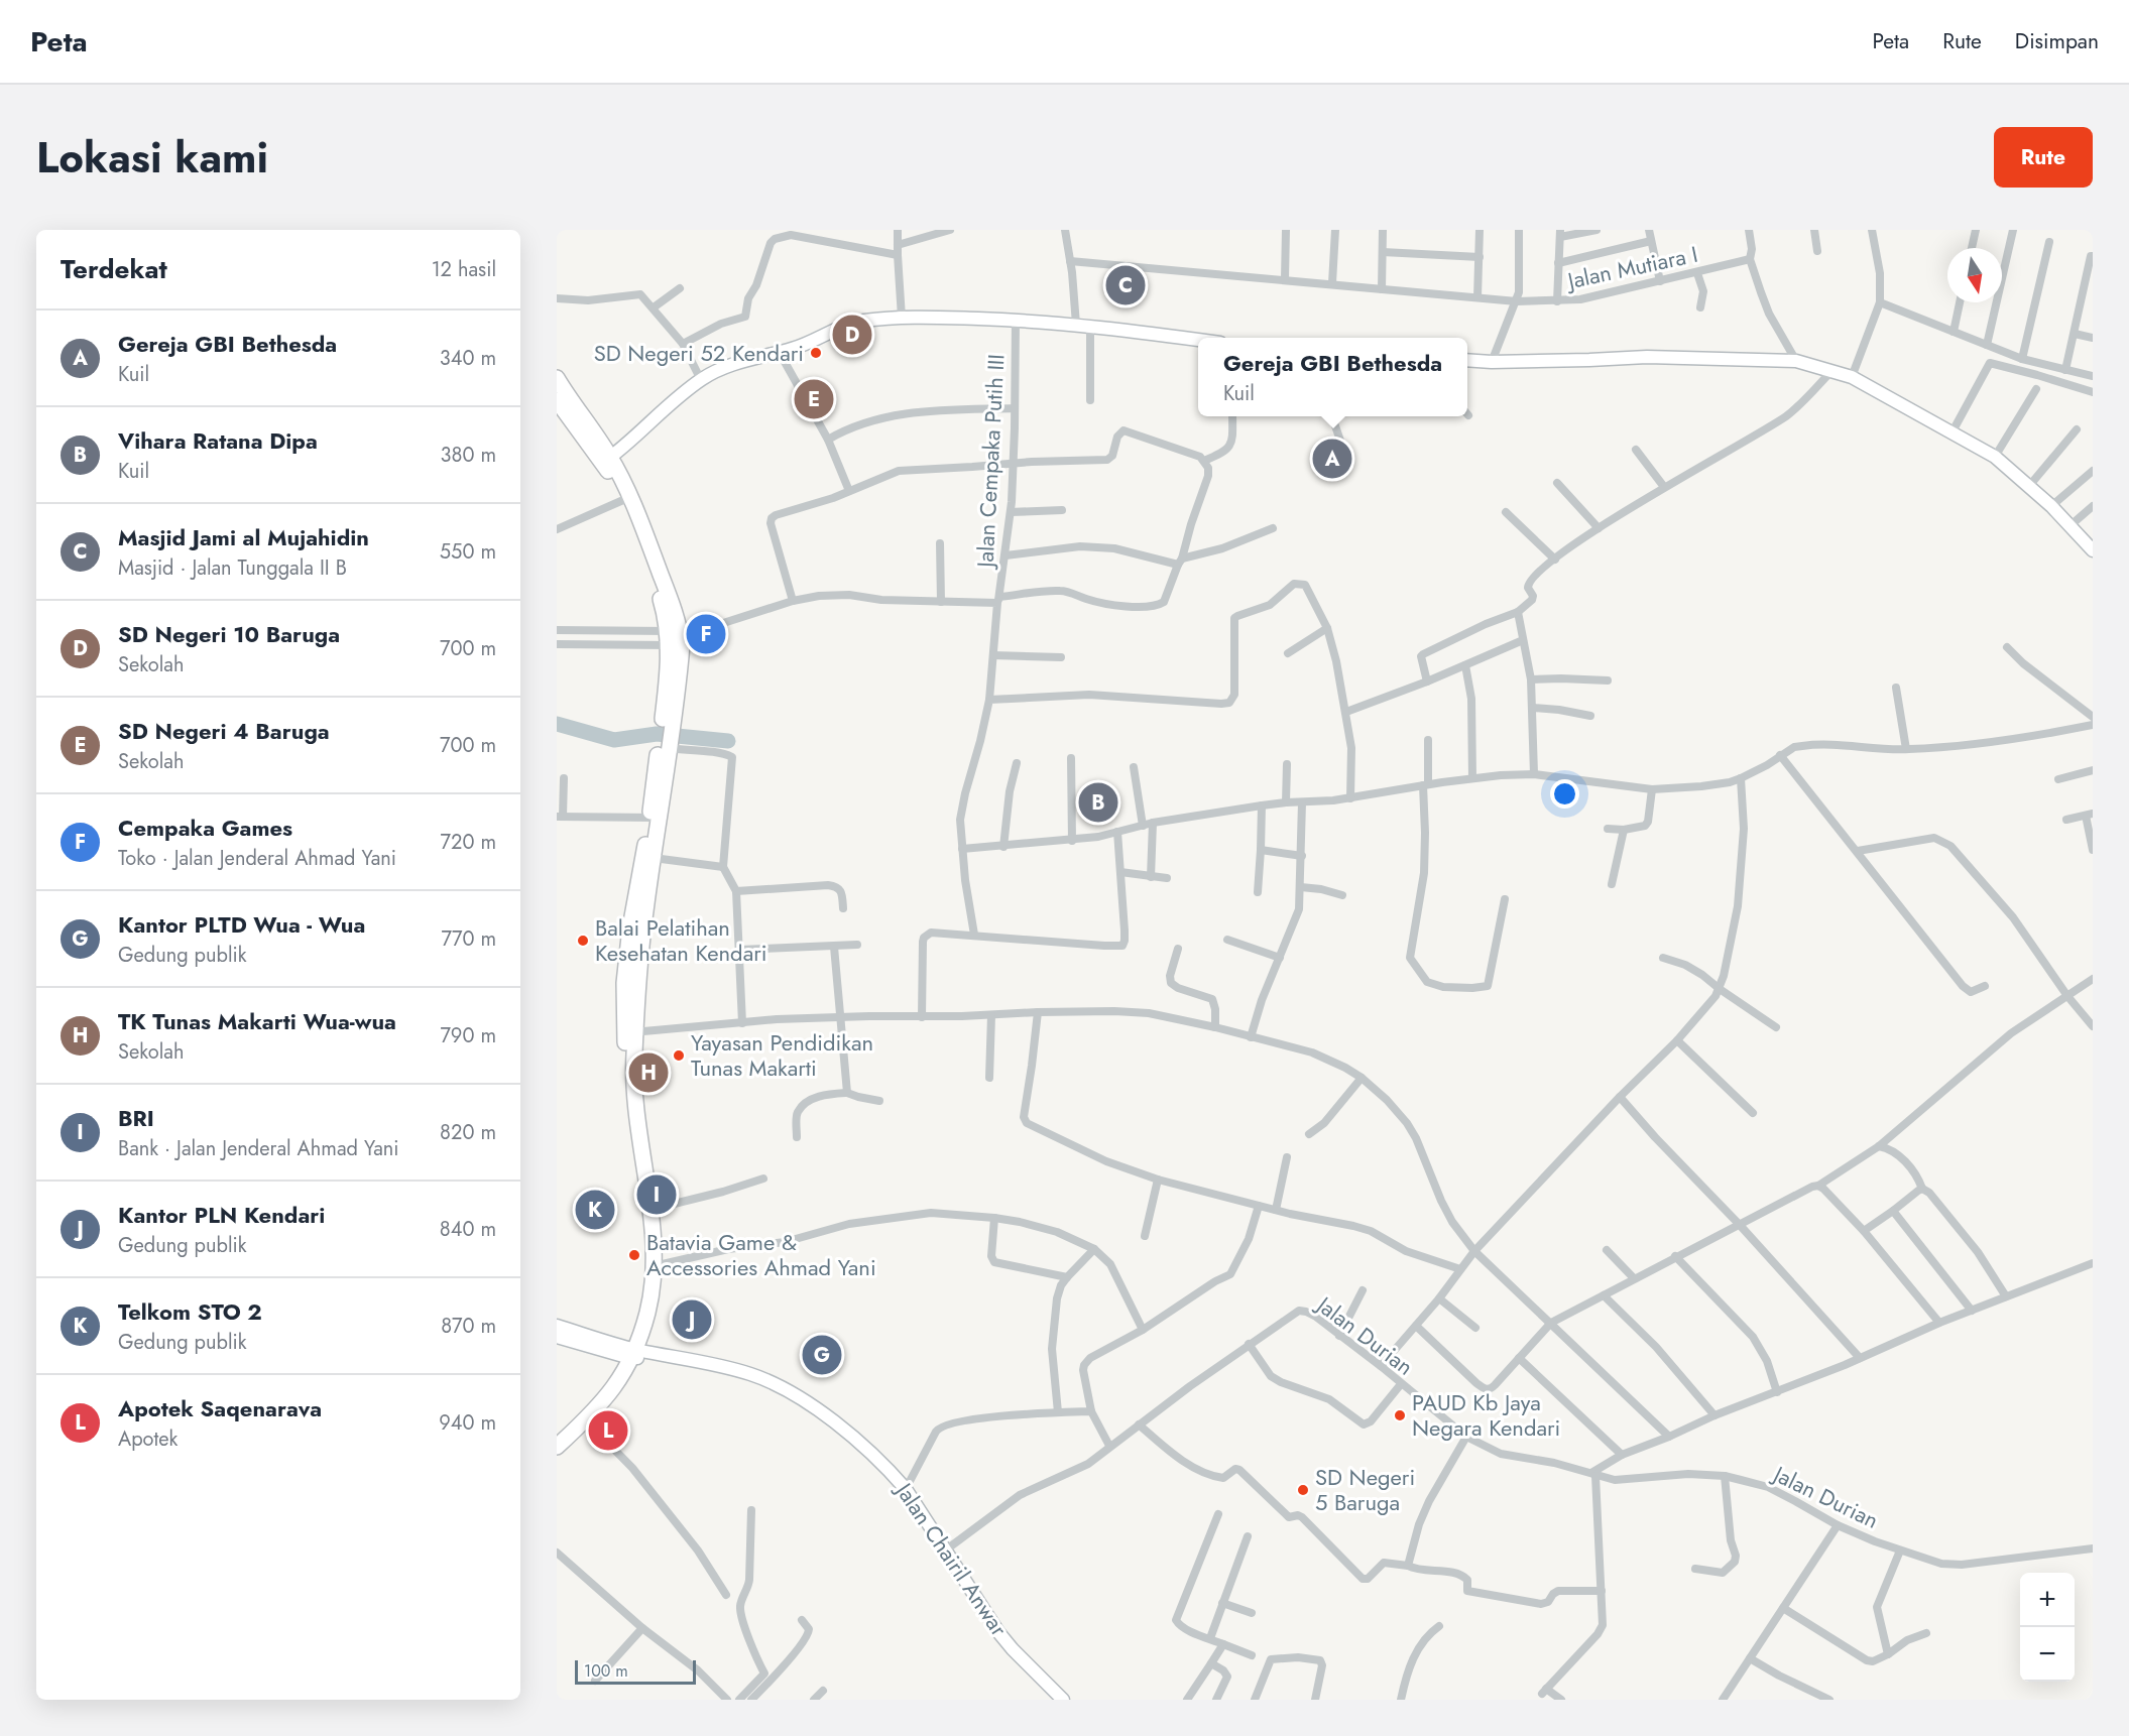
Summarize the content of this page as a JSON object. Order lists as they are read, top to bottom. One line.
{"streets":{"street":["Jalan Mutiara I","Jalan Cempaka Putih III","Jalan Durian","Jalan Chairil Anwar"]},"crossings":[["Jalan Durian","Jalan Chairil Anwar"]],"places":["SD Negeri 52 Kendari","Balai Pelatihan Kesehatan Kendari","Yayasan Pendidikan Tunas Makarti","Batavia Game & Accessories Ahmad Yani","PAUD Kb Jaya Negara Kendari","SD Negeri 5 Baruga"],"scale_bar":"100 m","north":"bottom","page":{"header":"Peta","nav":["Peta","Rute","Disimpan"],"title":"Lokasi kami","buttons":"Rute","heading":["Terdekat","12 hasil"],"pins":["C","D","E","A","F","B","H","I","K","J","G","L"],"list":[{"mark":"A","name":"Gereja GBI Bethesda","note":"Kuil","value":"340 m"},{"mark":"B","name":"Vihara Ratana Dipa","note":"Kuil","value":"380 m"},{"mark":"C","name":"Masjid Jami al Mujahidin","note":"Masjid · Jalan Tunggala II B","value":"550 m"},{"mark":"D","name":"SD Negeri 10 Baruga","note":"Sekolah","value":"700 m"},{"mark":"E","name":"SD Negeri 4 Baruga","note":"Sekolah","value":"700 m"},{"mark":"F","name":"Cempaka Games","note":"Toko · Jalan Jenderal Ahmad Yani","value":"720 m"},{"mark":"G","name":"Kantor PLTD Wua - Wua","note":"Gedung publik","value":"770 m"},{"mark":"H","name":"TK Tunas Makarti Wua-wua","note":"Sekolah","value":"790 m"},{"mark":"I","name":"BRI","note":"Bank · Jalan Jenderal Ahmad Yani","value":"820 m"},{"mark":"J","name":"Kantor PLN Kendari","note":"Gedung publik","value":"840 m"},{"mark":"K","name":"Telkom STO 2","note":"Gedung publik","value":"870 m"},{"mark":"L","name":"Apotek Saqenarava","note":"Apotek","value":"940 m"}],"popup":["Gereja GBI Bethesda","Kuil"],"map_buttons":["+","−"],"scale":"100 m"}}
